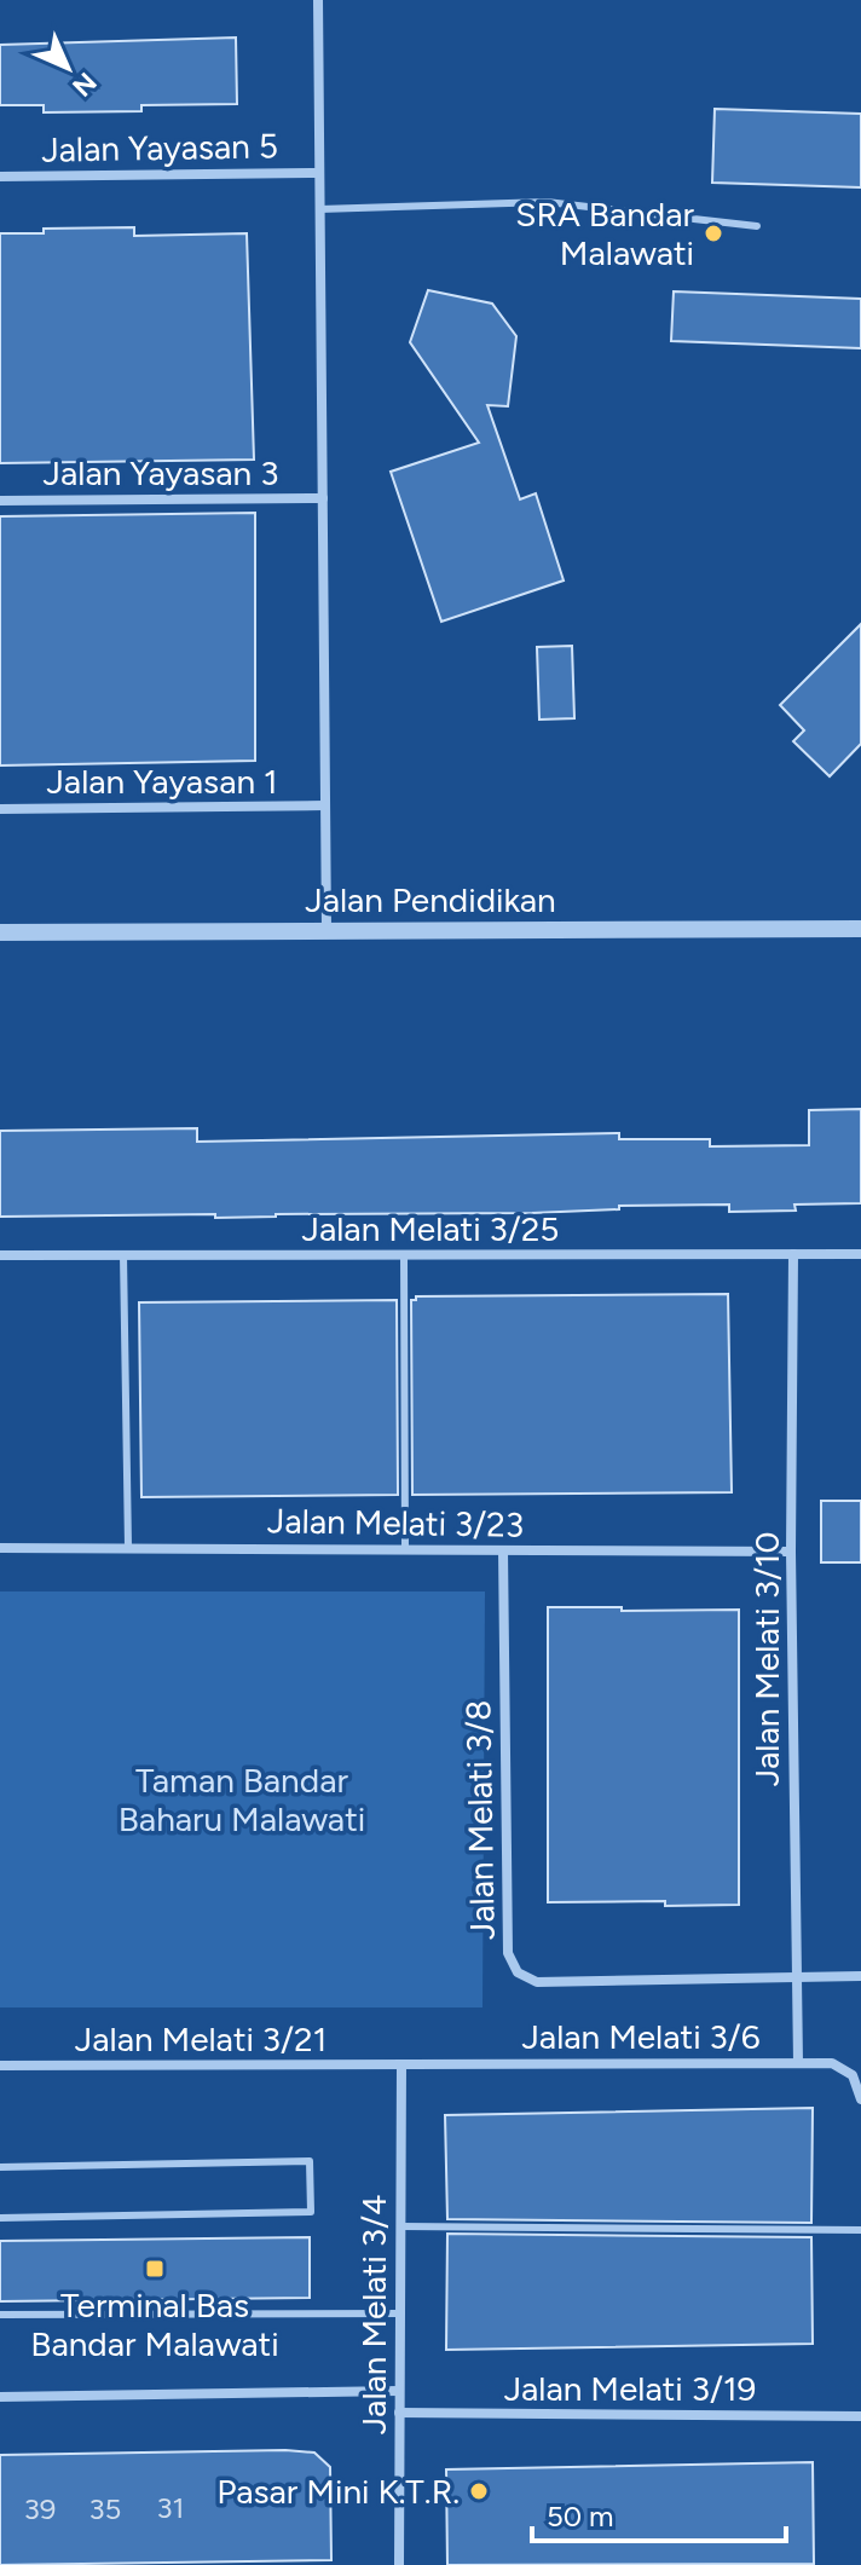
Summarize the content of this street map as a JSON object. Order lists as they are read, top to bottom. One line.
{"streets":{"street":["Jalan Yayasan 5","Jalan Yayasan 3","Jalan Yayasan 1","Jalan Pendidikan","Jalan Melati 3/25","Jalan Melati 3/23","Jalan Melati 3/10","Jalan Melati 3/8","Jalan Melati 3/6","Jalan Melati 3/21","Jalan Melati 3/4","Jalan Melati 3/19"]},"crossings":[["Jalan Melati 3/25","Jalan Melati 3/10"],["Jalan Melati 3/23","Jalan Melati 3/10"],["Jalan Melati 3/23","Jalan Melati 3/8"],["Jalan Melati 3/10","Jalan Melati 3/8"],["Jalan Melati 3/10","Jalan Melati 3/6"],["Jalan Melati 3/6","Jalan Melati 3/21"],["Jalan Melati 3/6","Jalan Melati 3/4"],["Jalan Melati 3/21","Jalan Melati 3/4"],["Jalan Melati 3/4","Jalan Melati 3/19"]],"parks":["Taman Bandar Baharu Malawati"],"places":{"other":["SRA Bandar Malawati","Pasar Mini K.T.R."],"transit":["Terminal Bas Bandar Malawati"]},"house_numbers":["31","39","35"],"scale_bar":"50 m","north":"bottom right"}
